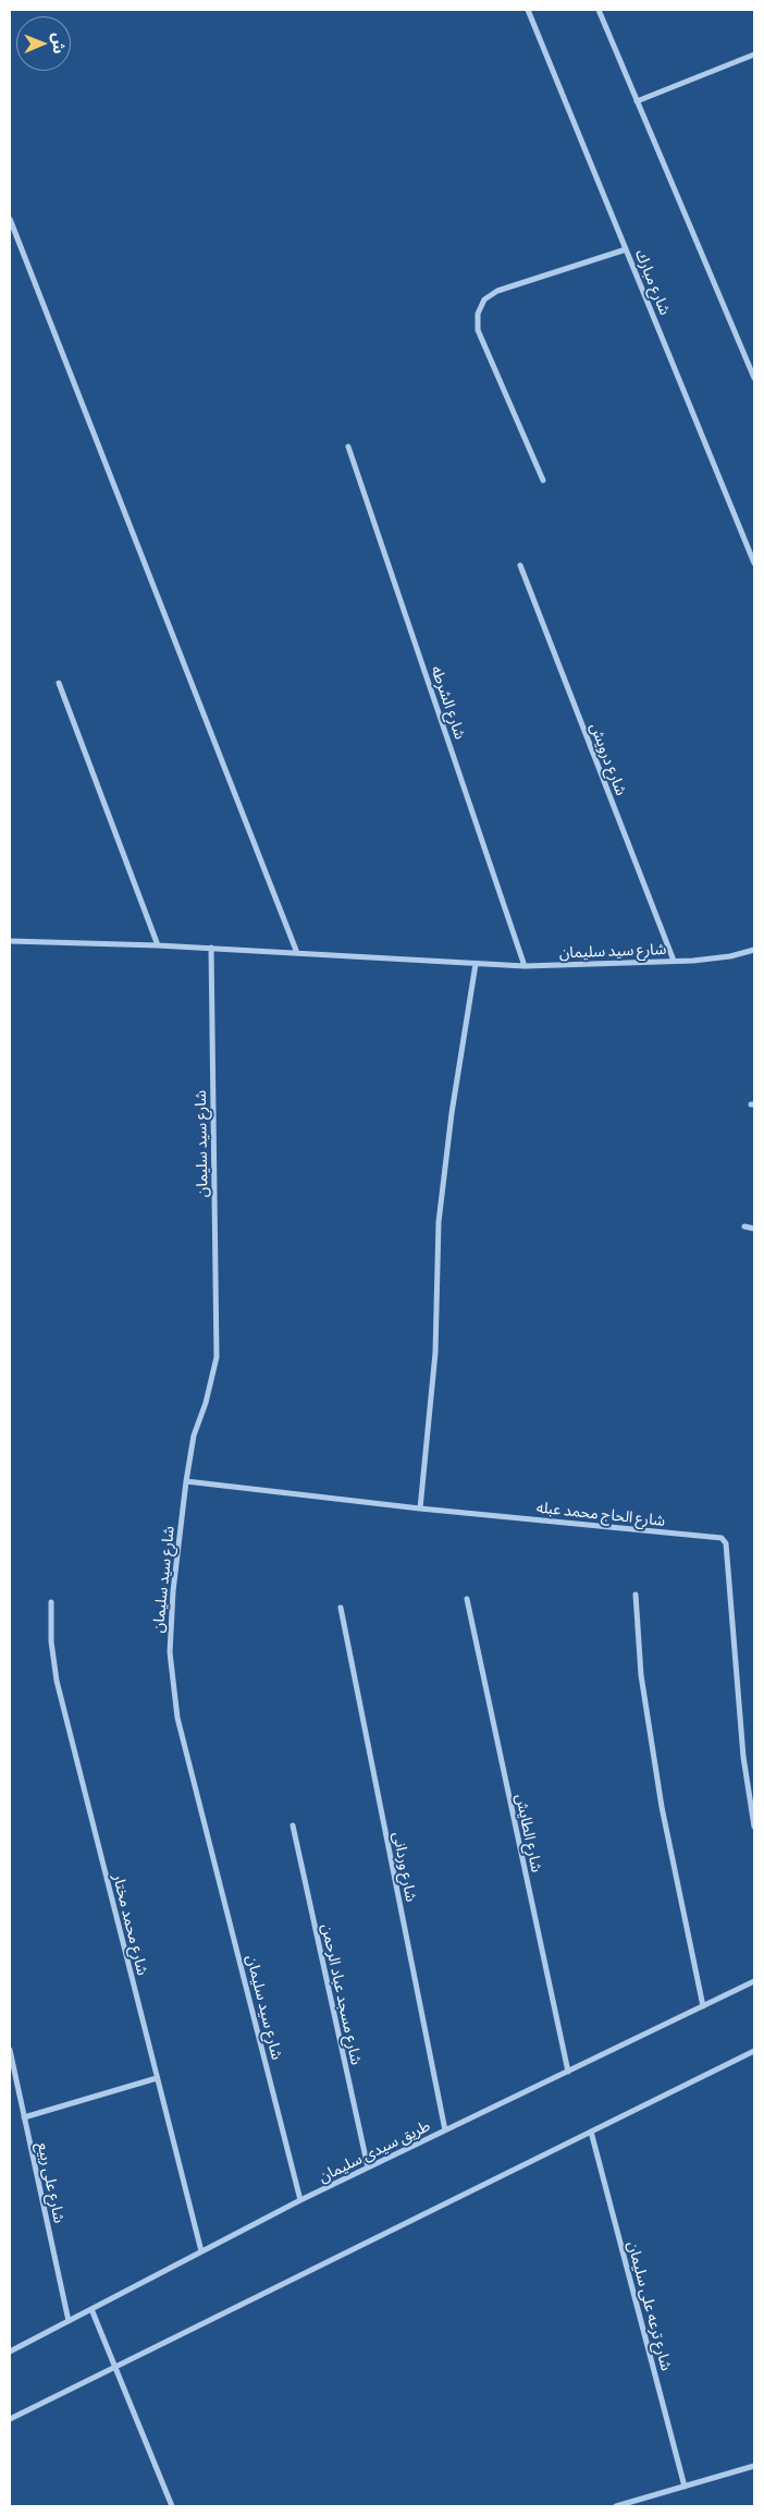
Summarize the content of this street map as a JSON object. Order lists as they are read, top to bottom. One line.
{"streets":{"street":["شارع مبارك","شارع الشرطه","شارع درويش","شارع سيد سليمان","شارع الحاج محمد عبله","شارع الطايش","شارع وردانى","شارع محمد مختار","شارع مسجد عباد الرحمن","طريق سيدى سليمان","شارع على ربيع","شارع ترعه على سليمان"]},"crossings":[["شارع الشرطه","شارع سيد سليمان"],["شارع درويش","شارع سيد سليمان"],["شارع سيد سليمان","شارع الحاج محمد عبله"],["شارع سيد سليمان","طريق سيدى سليمان"],["شارع الطايش","طريق سيدى سليمان"],["شارع وردانى","طريق سيدى سليمان"],["شارع محمد مختار","طريق سيدى سليمان"],["شارع مسجد عباد الرحمن","طريق سيدى سليمان"],["طريق سيدى سليمان","شارع على ربيع"]],"north":"right"}
